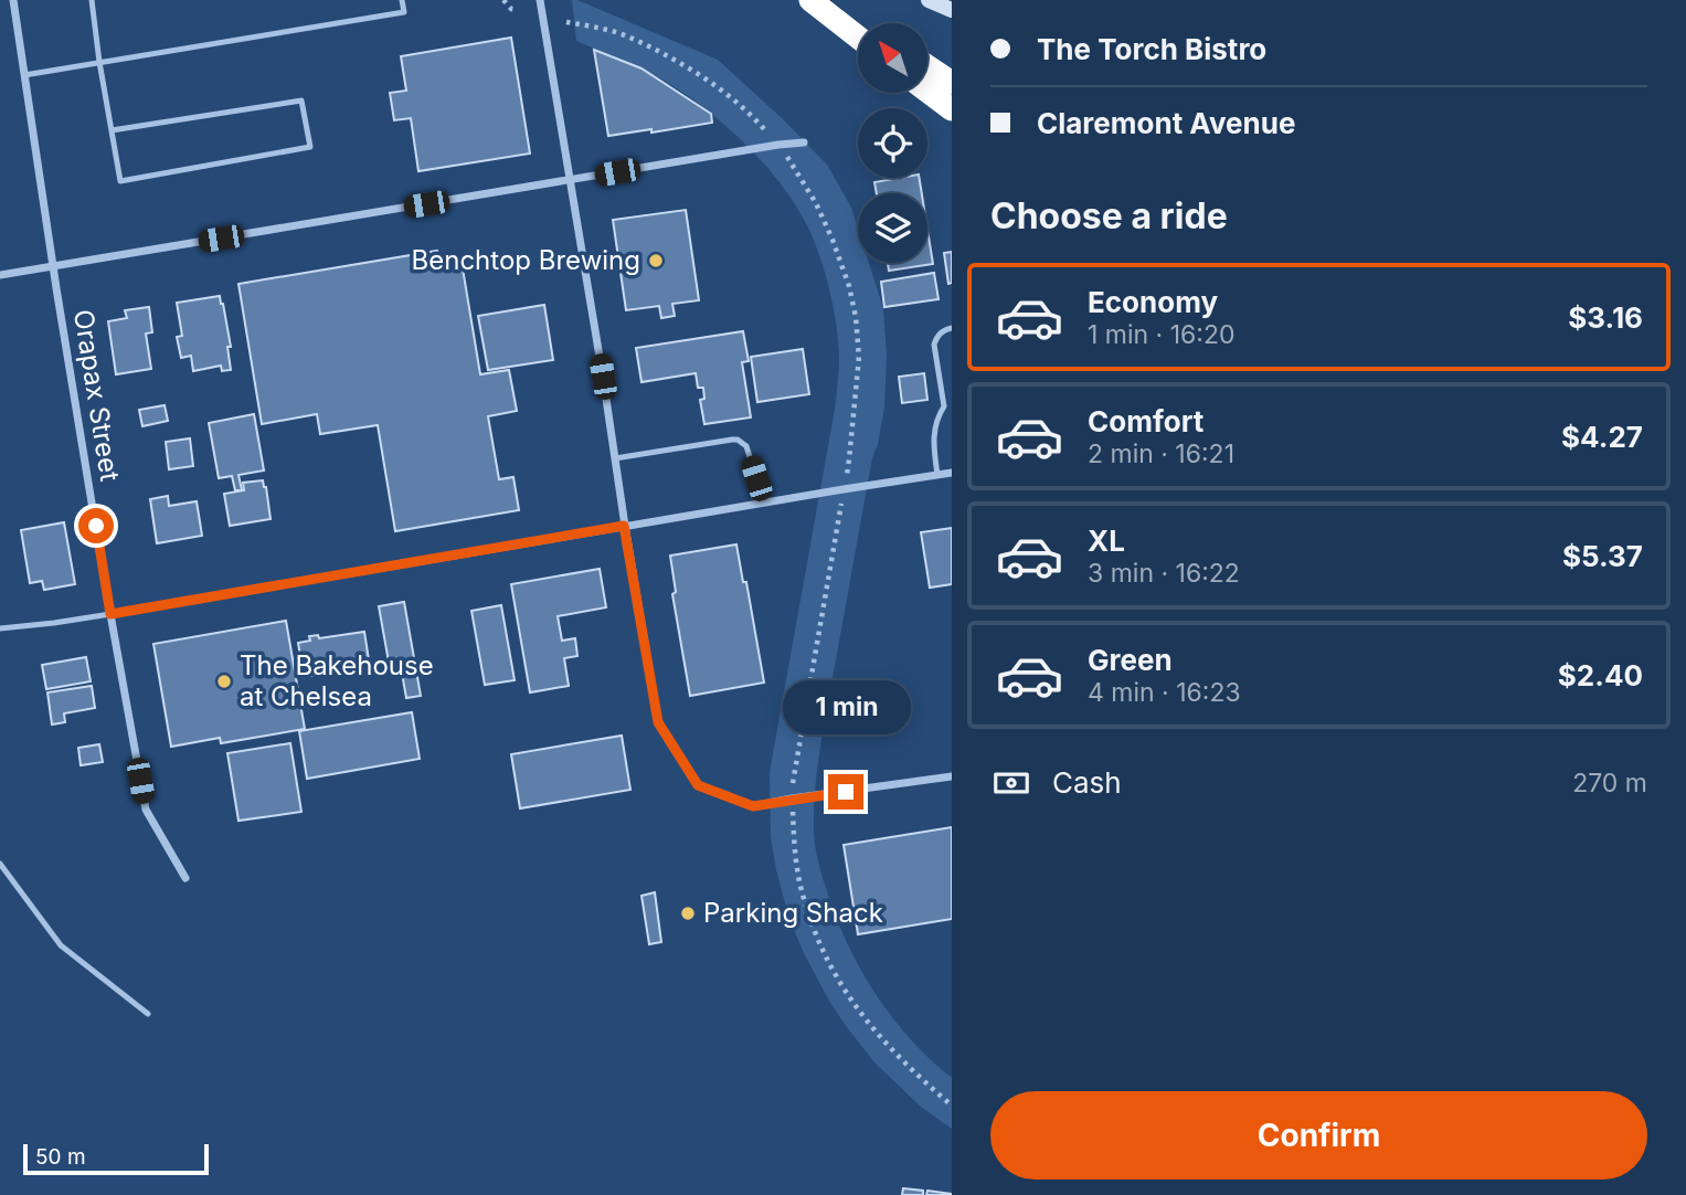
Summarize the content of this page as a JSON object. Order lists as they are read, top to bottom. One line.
{"streets":{"street":["Orapax Street"]},"places":["Benchtop Brewing","The Bakehouse at Chelsea","Parking Shack"],"scale_bar":"50 m","north":"top left","page":{"banner":["The Torch Bistro","Claremont Avenue"],"heading":"Choose a ride","list":[{"name":"Economy","note":"1 min · 16:20","value":"$3.16"},{"name":"Comfort","note":"2 min · 16:21","value":"$4.27"},{"name":"XL","note":"3 min · 16:22","value":"$5.37"},{"name":"Green","note":"4 min · 16:23","value":"$2.40"}],"bubble":"1 min","pay":["Cash","270 m"],"buttons":"Confirm","scale":"50 m"}}
